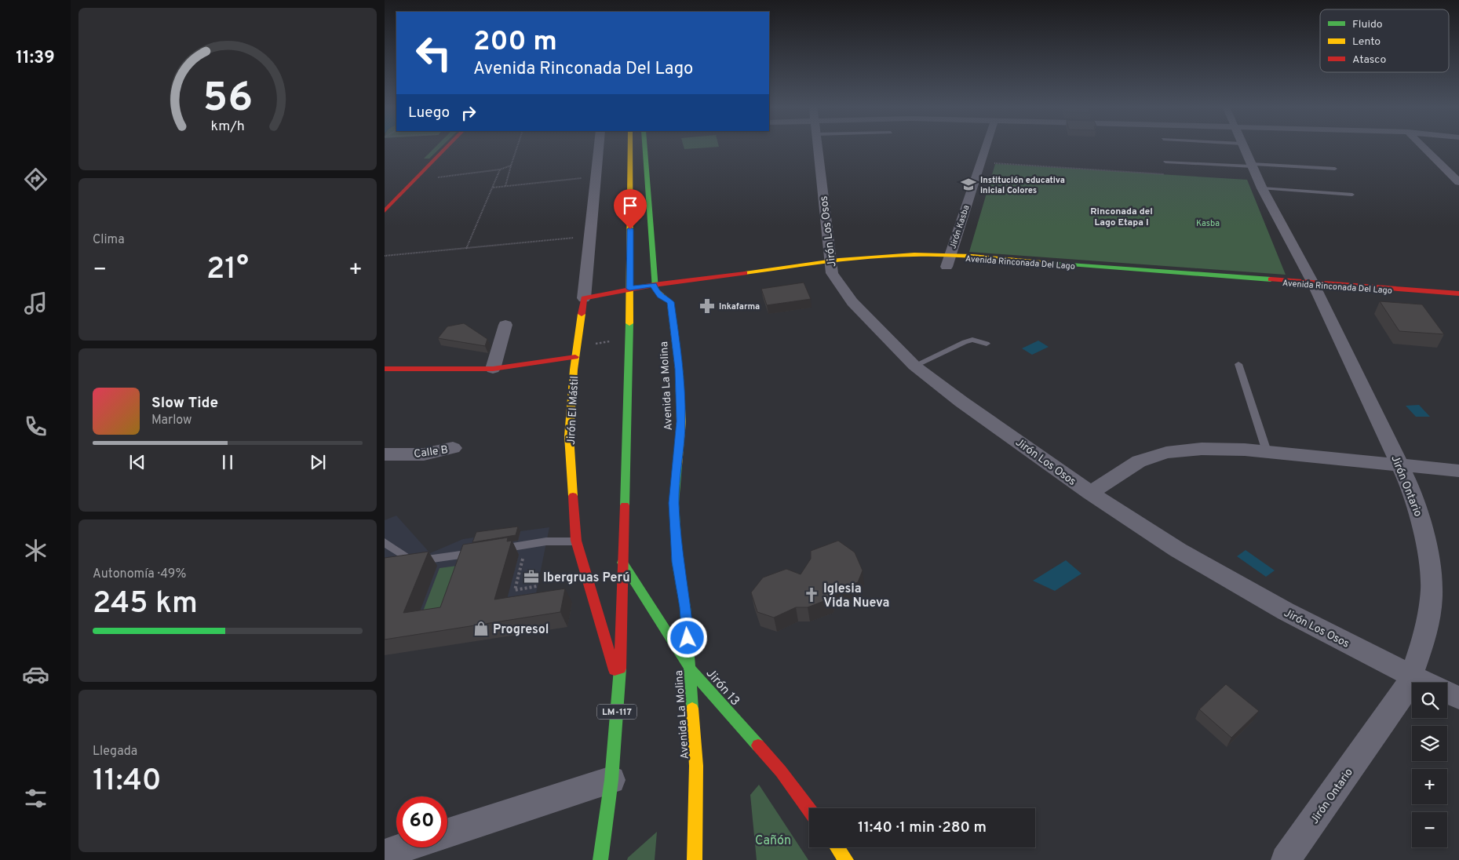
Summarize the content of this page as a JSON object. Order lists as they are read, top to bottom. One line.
{"streets":{"main road":["Avenida Rinconada Del Lago","Avenida La Molina","Jirón El Mástil","Jirón 13","LM-117"],"street":["Jirón Kasba","Jirón Los Osos","Calle B","Jirón Ontario"]},"crossings":[["Jirón Kasba","Avenida Rinconada Del Lago"],["Jirón Los Osos","Avenida Rinconada Del Lago"],["Jirón Los Osos","Jirón Ontario"],["Avenida Rinconada Del Lago","Avenida La Molina"],["Avenida Rinconada Del Lago","Jirón El Mástil"],["Avenida Rinconada Del Lago","Jirón Ontario"],["Avenida Rinconada Del Lago","LM-117"],["Avenida La Molina","Jirón 13"],["Jirón El Mástil","LM-117"],["Jirón 13","LM-117"]],"districts":["Rinconada del Lago Etapa I"],"parks":["Kasba","Cañón"],"places":{"school or university":["Institución educativa inicial Colores"],"pharmacy":["Inkafarma"],"office":["Ibergruas Perú"],"church":["Iglesia Vida Nueva"],"shop":["Progresol"]},"legend":["Fluido","Lento","Atasco"],"page":{"tabs":"11:39","turn":["200 m","Avenida Rinconada Del Lago"],"then":"Luego","tile":["Clima",["Autonomía · 49%","245 km"],["Llegada","11:40"]],"heat":["−","21°","+"],"song":["Slow Tide","Marlow"],"map_buttons":["+","−"],"limit":"60","trip":"11:40 · 1 min · 280 m","gauge":["56","km/h"]}}
